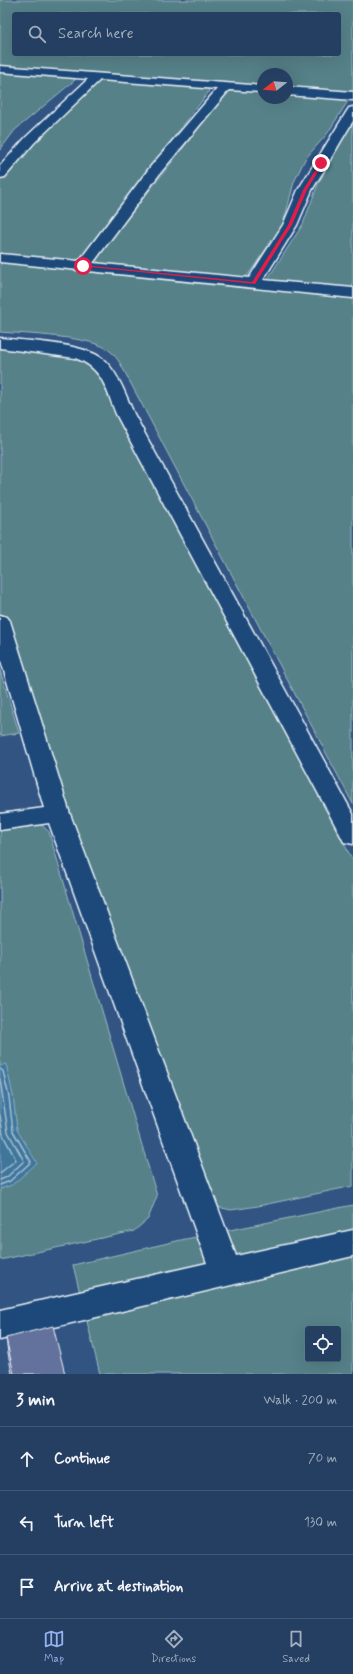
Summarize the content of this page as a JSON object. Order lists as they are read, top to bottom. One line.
{"north":"left","page":{"search":"Search here","heading":["3 min","Walk · 200 m"],"list":[["Continue","70 m"],["Turn left","130 m"],"Arrive at destination"],"nav":["Map","Directions","Saved"]}}
